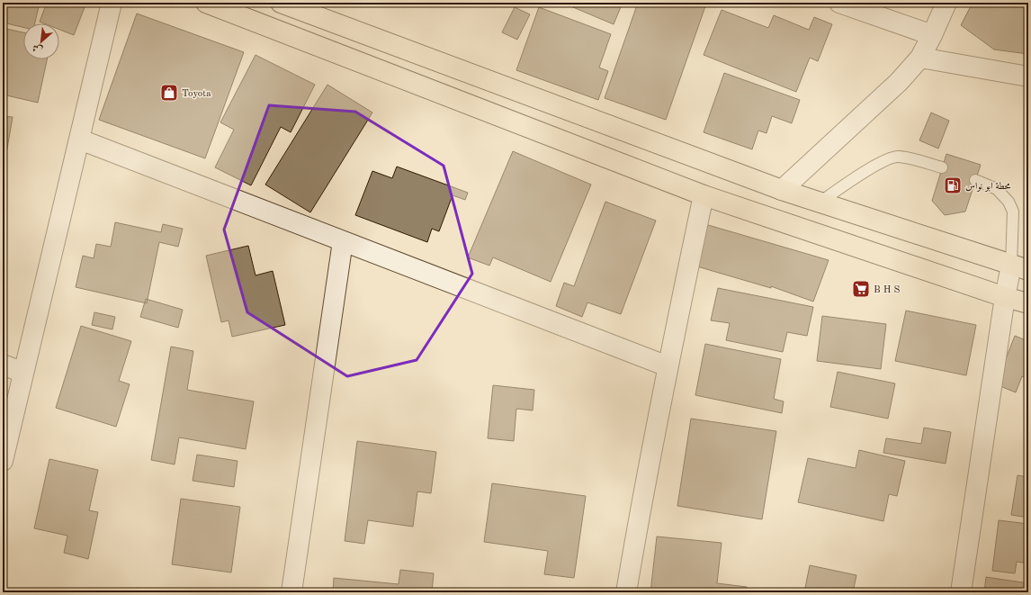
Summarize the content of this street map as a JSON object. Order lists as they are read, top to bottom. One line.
{"places":{"shop":["Toyota"],"fuel station":["محطة ابو نواس"],"supermarket":["B H S"]},"north":"bottom left"}
